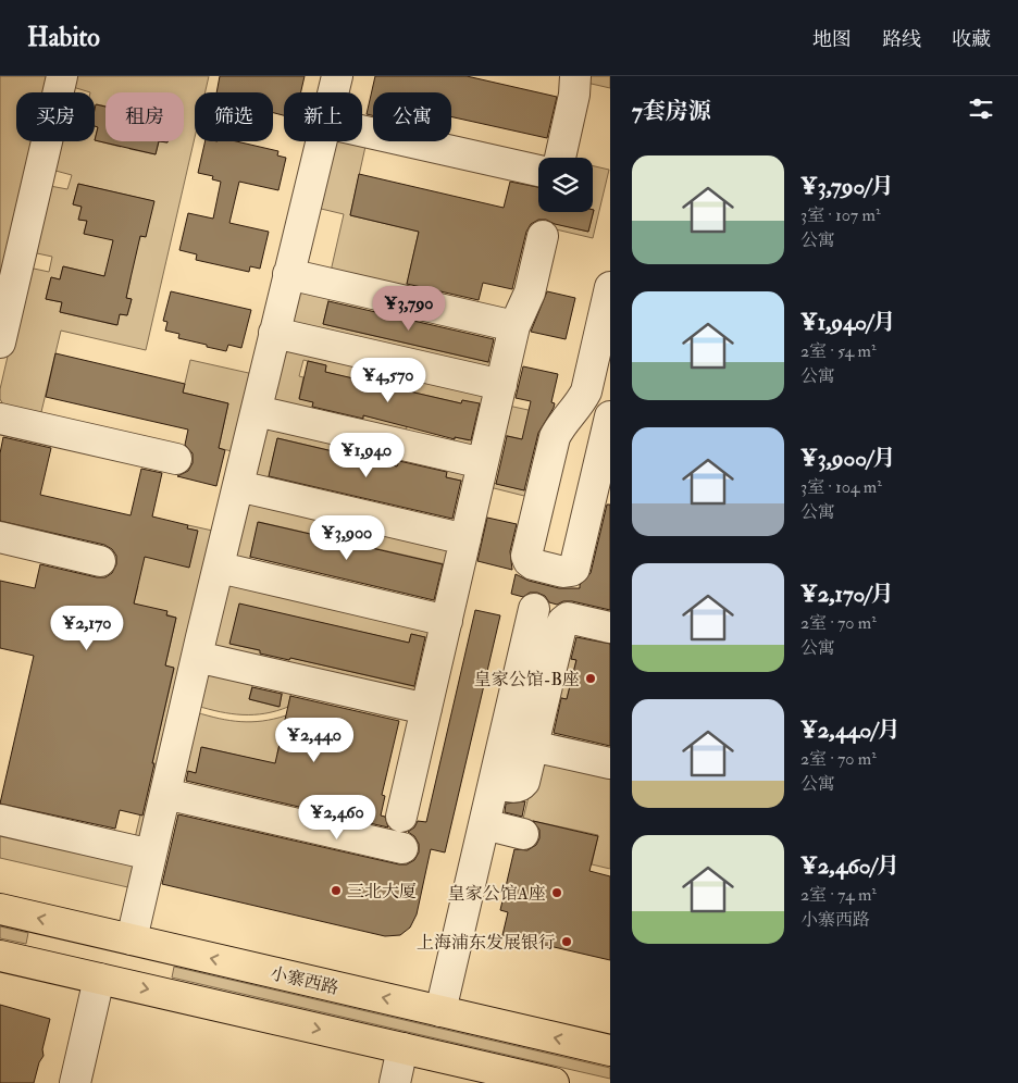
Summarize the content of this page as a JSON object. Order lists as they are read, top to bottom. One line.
{"streets":{"main road":["小寨西路"]},"places":["皇家公馆-B座","三北大厦","皇家公馆A座","上海浦东发展银行"],"page":{"header":"Habito","nav":["地图","路线","收藏"],"heading":"7套房源","chip":["买房","租房","筛选","新上","公寓"],"list":[{"name":"¥3,790/月","note":"3室 · 107 m² · 公寓"},{"name":"¥1,940/月","note":"2室 · 54 m² · 公寓"},{"name":"¥3,900/月","note":"3室 · 104 m² · 公寓"},{"name":"¥2,170/月","note":"2室 · 70 m² · 公寓"},{"name":"¥2,440/月","note":"2室 · 70 m² · 公寓"},{"name":"¥2,460/月","note":"2室 · 74 m² · 小寨西路"}],"price":["¥3,790","¥4,570","¥1,940","¥3,900","¥2,170","¥2,440","¥2,460"]}}
